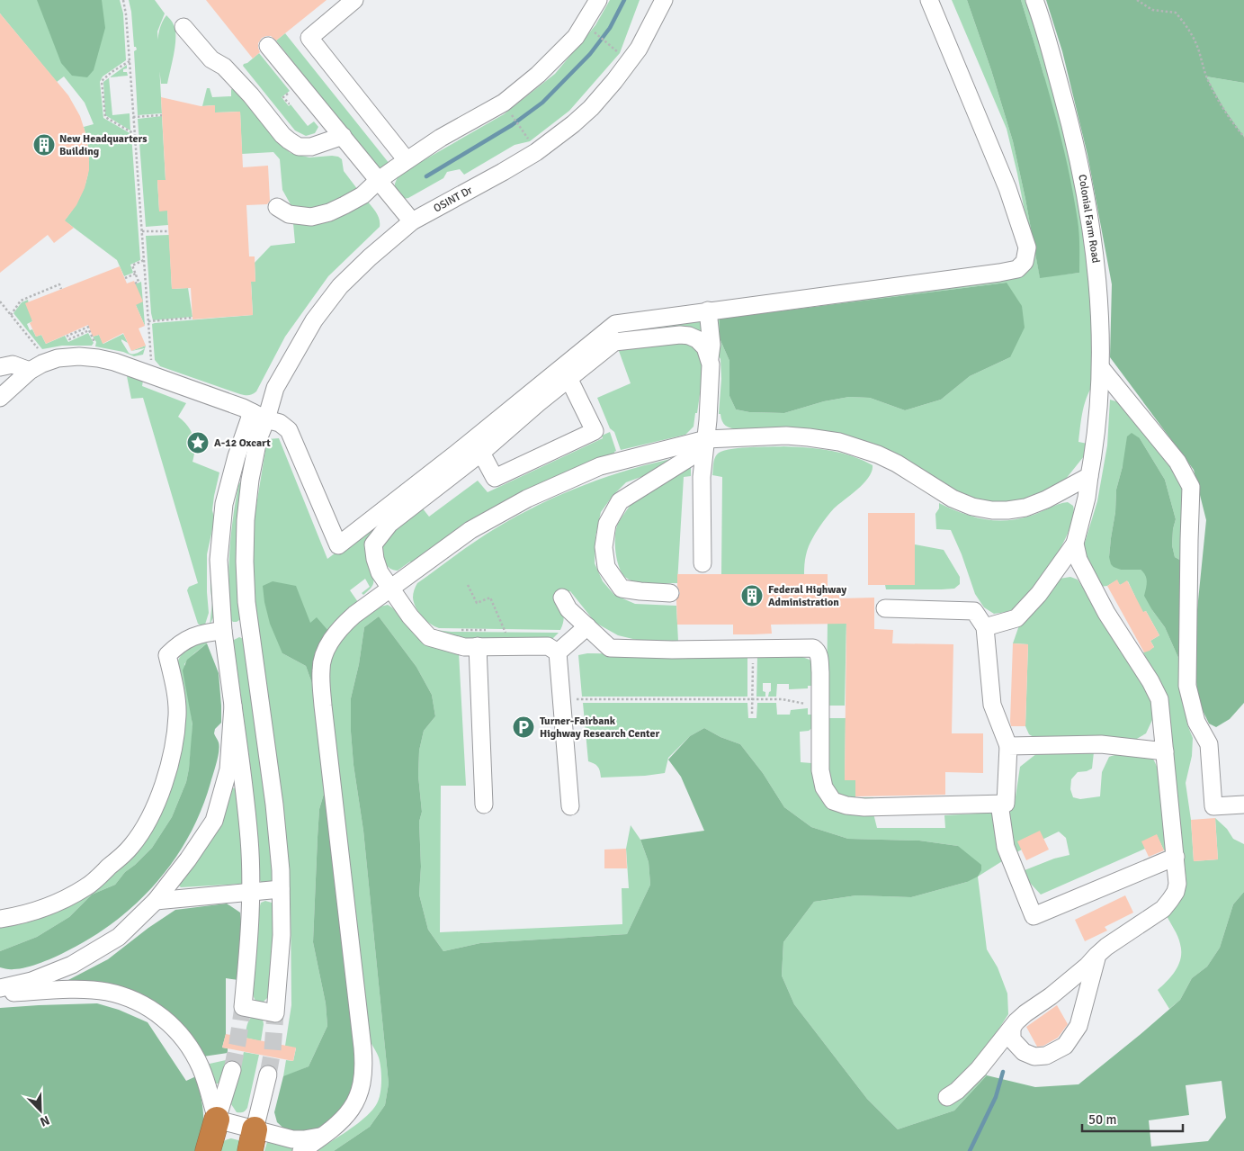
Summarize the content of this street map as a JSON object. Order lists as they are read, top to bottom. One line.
{"streets":{"street":["OSINT Dr","Colonial Farm Road"]},"places":{"building":["New Headquarters Building","Federal Highway Administration"],"place":["A-12 Oxcart"],"parking":["Turner-Fairbank Highway Research Center"]},"scale_bar":"50 m","north":"bottom right"}
